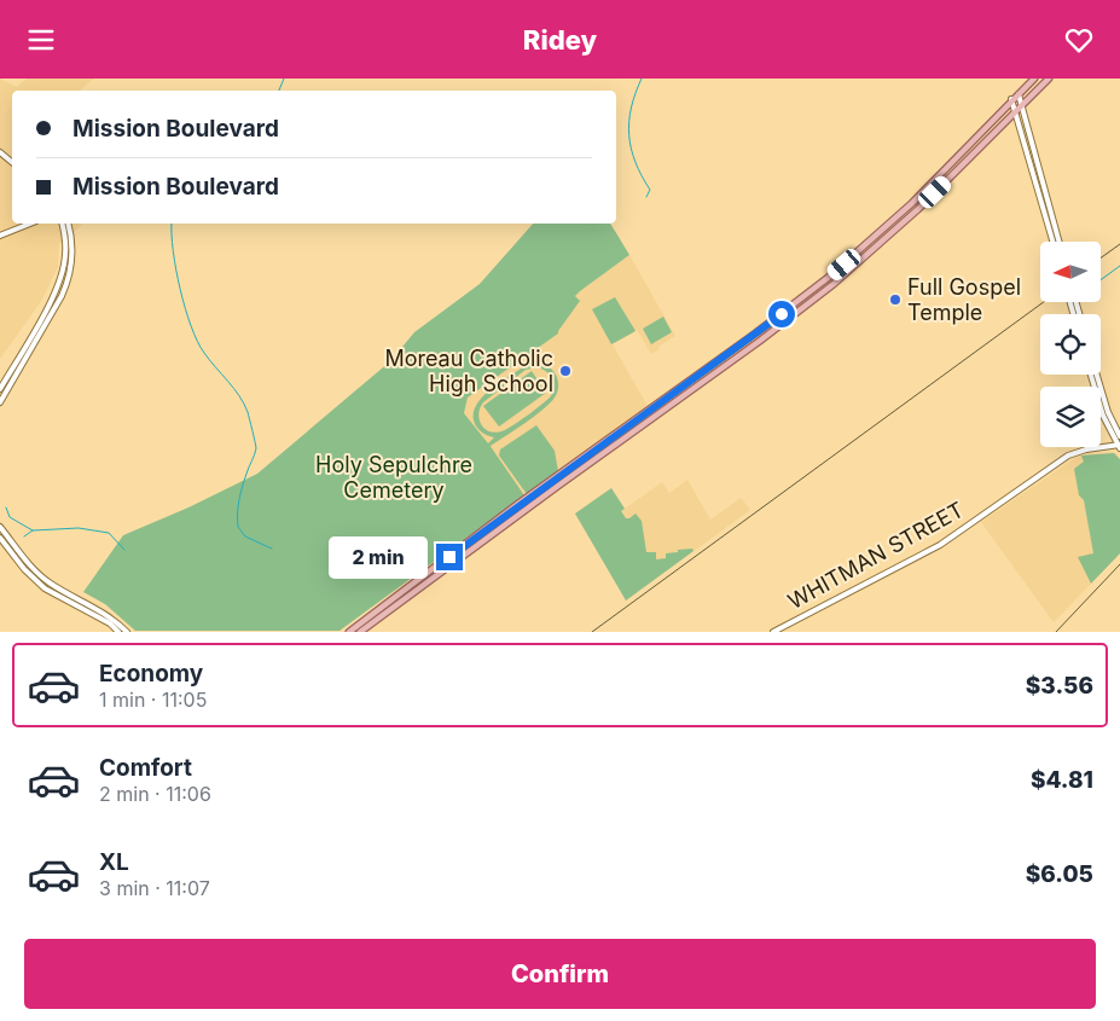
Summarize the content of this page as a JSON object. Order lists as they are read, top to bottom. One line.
{"streets":{"street":["WHITMAN STREET"]},"parks":["Holy Sepulchre Cemetery"],"places":["Full Gospel Temple","Moreau Catholic High School"],"north":"left","page":{"header":"Ridey","banner":["Mission Boulevard","Mission Boulevard"],"bubble":"2 min","list":[{"name":"Economy","note":"1 min · 11:05","value":"$3.56"},{"name":"Comfort","note":"2 min · 11:06","value":"$4.81"},{"name":"XL","note":"3 min · 11:07","value":"$6.05"}],"buttons":"Confirm"}}
